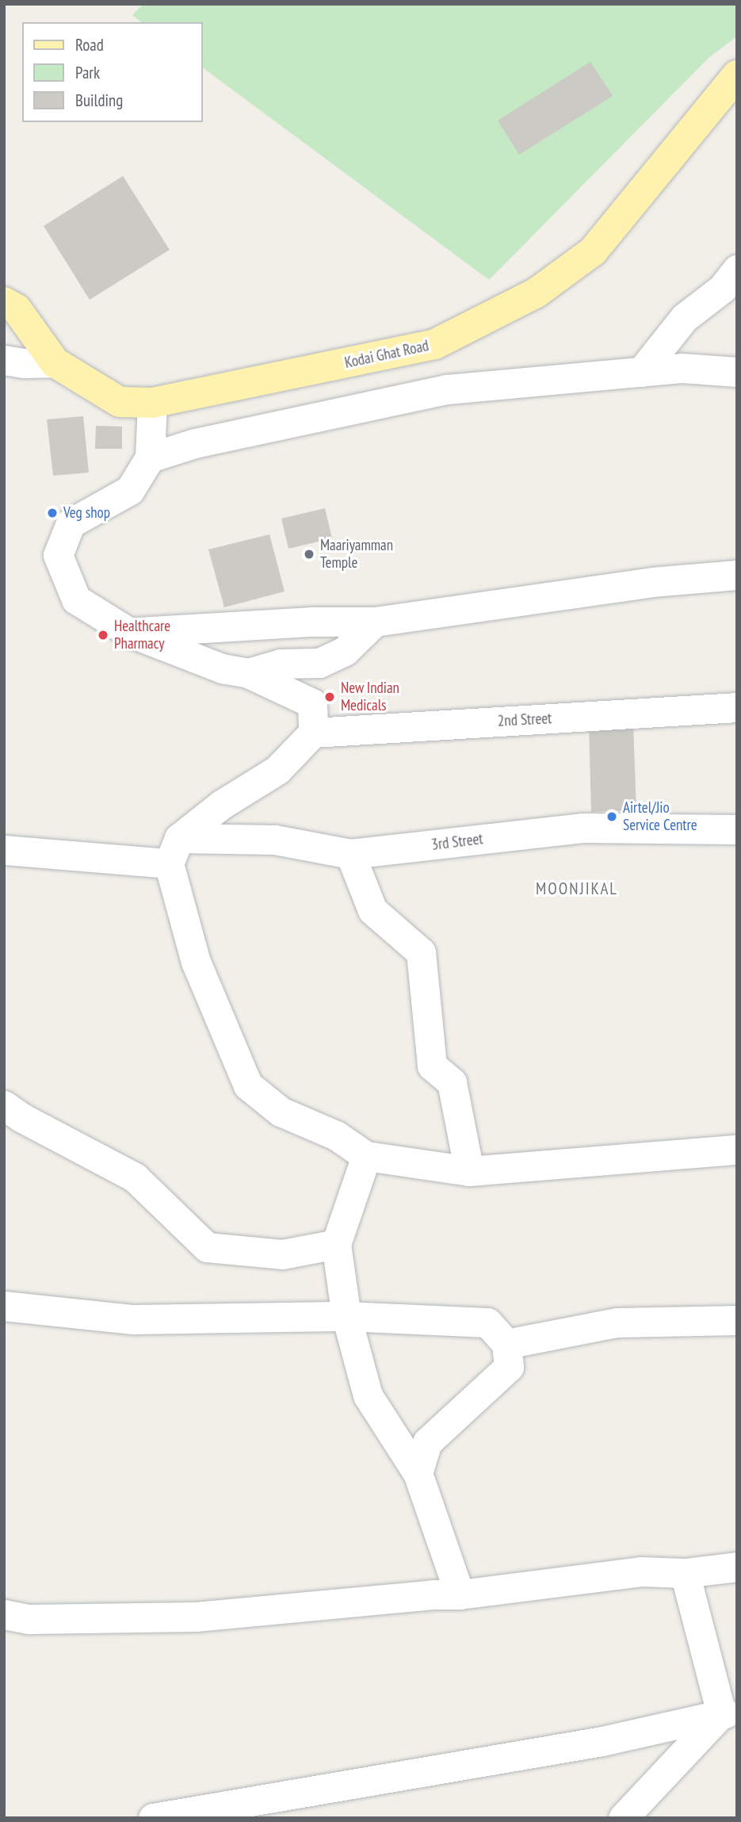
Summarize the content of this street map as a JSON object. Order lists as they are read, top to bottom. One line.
{"streets":{"main road":["Kodai Ghat Road"],"street":["2nd Street","3rd Street"]},"districts":["MOONJIKAL"],"places":["Veg shop","Maariyamman Temple","Healthcare Pharmacy","New Indian Medicals","Airtel/Jio Service Centre"],"legend":["Road","Park","Building"]}
